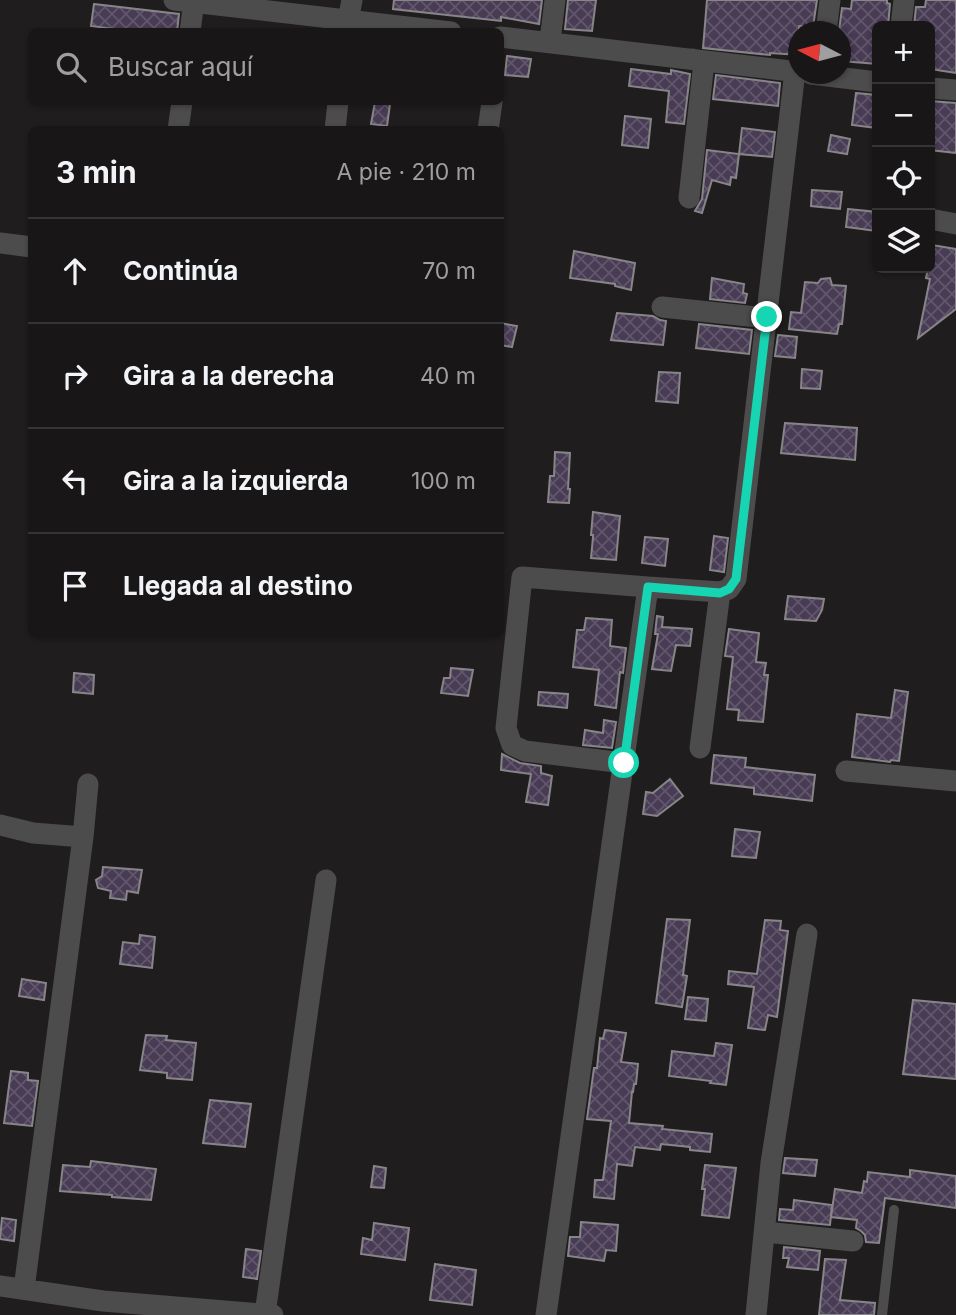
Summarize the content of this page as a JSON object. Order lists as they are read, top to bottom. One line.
{"north":"left","page":{"map_buttons":["+","−"],"search":"Buscar aquí","heading":["3 min","A pie · 210 m"],"list":[["Continúa","70 m"],["Gira a la derecha","40 m"],["Gira a la izquierda","100 m"],"Llegada al destino"]}}
